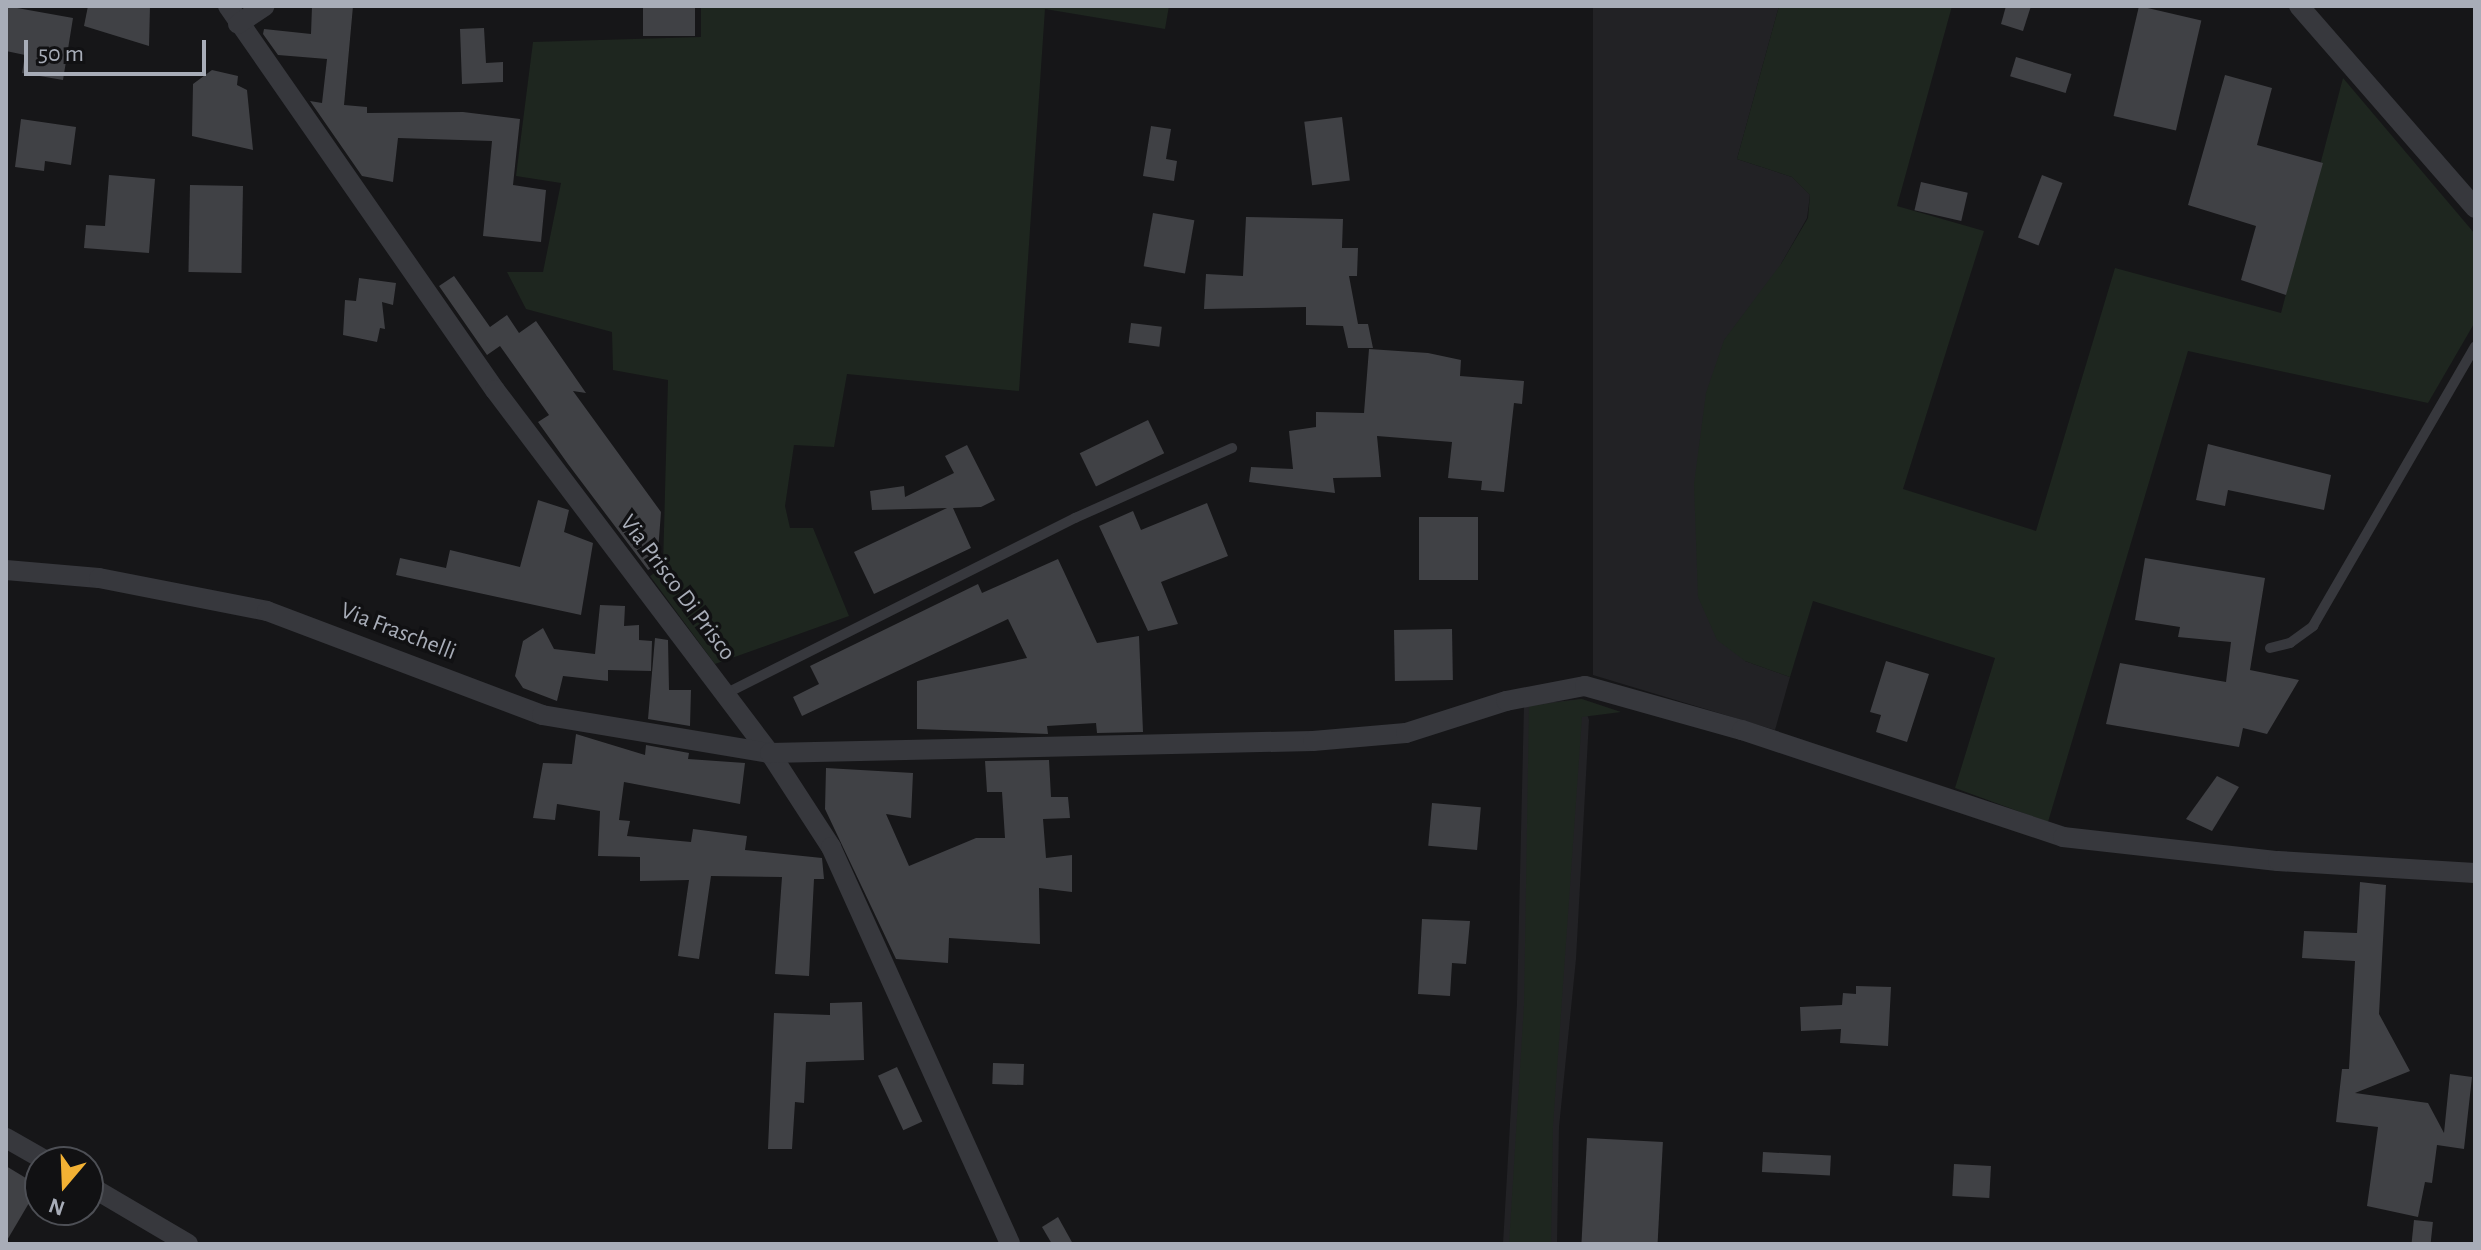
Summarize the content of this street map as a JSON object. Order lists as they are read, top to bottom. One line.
{"streets":{"street":["Via Prisco Di Prisco","Via Fraschelli"]},"crossings":[["Via Prisco Di Prisco","Via Fraschelli"]],"scale_bar":"50 m","north":"bottom"}
